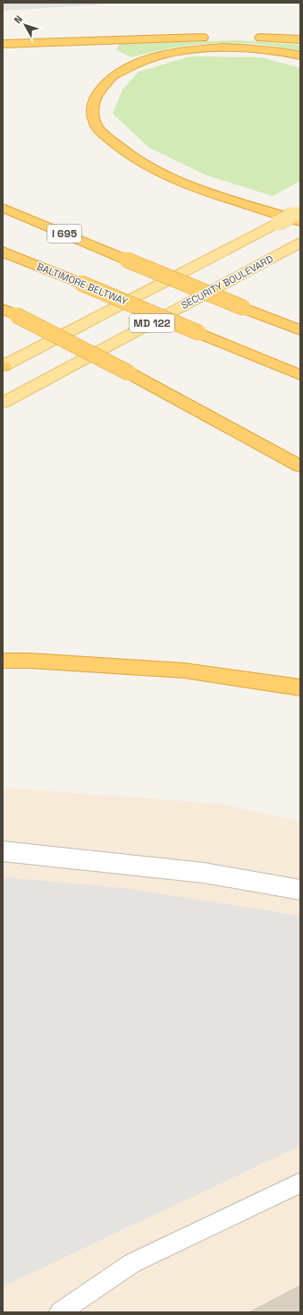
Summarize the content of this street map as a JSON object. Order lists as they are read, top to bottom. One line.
{"streets":{"highway":["I 695","BALTIMORE BELTWAY"],"main road":["SECURITY BOULEVARD","MD 122"]},"north":"top left"}
